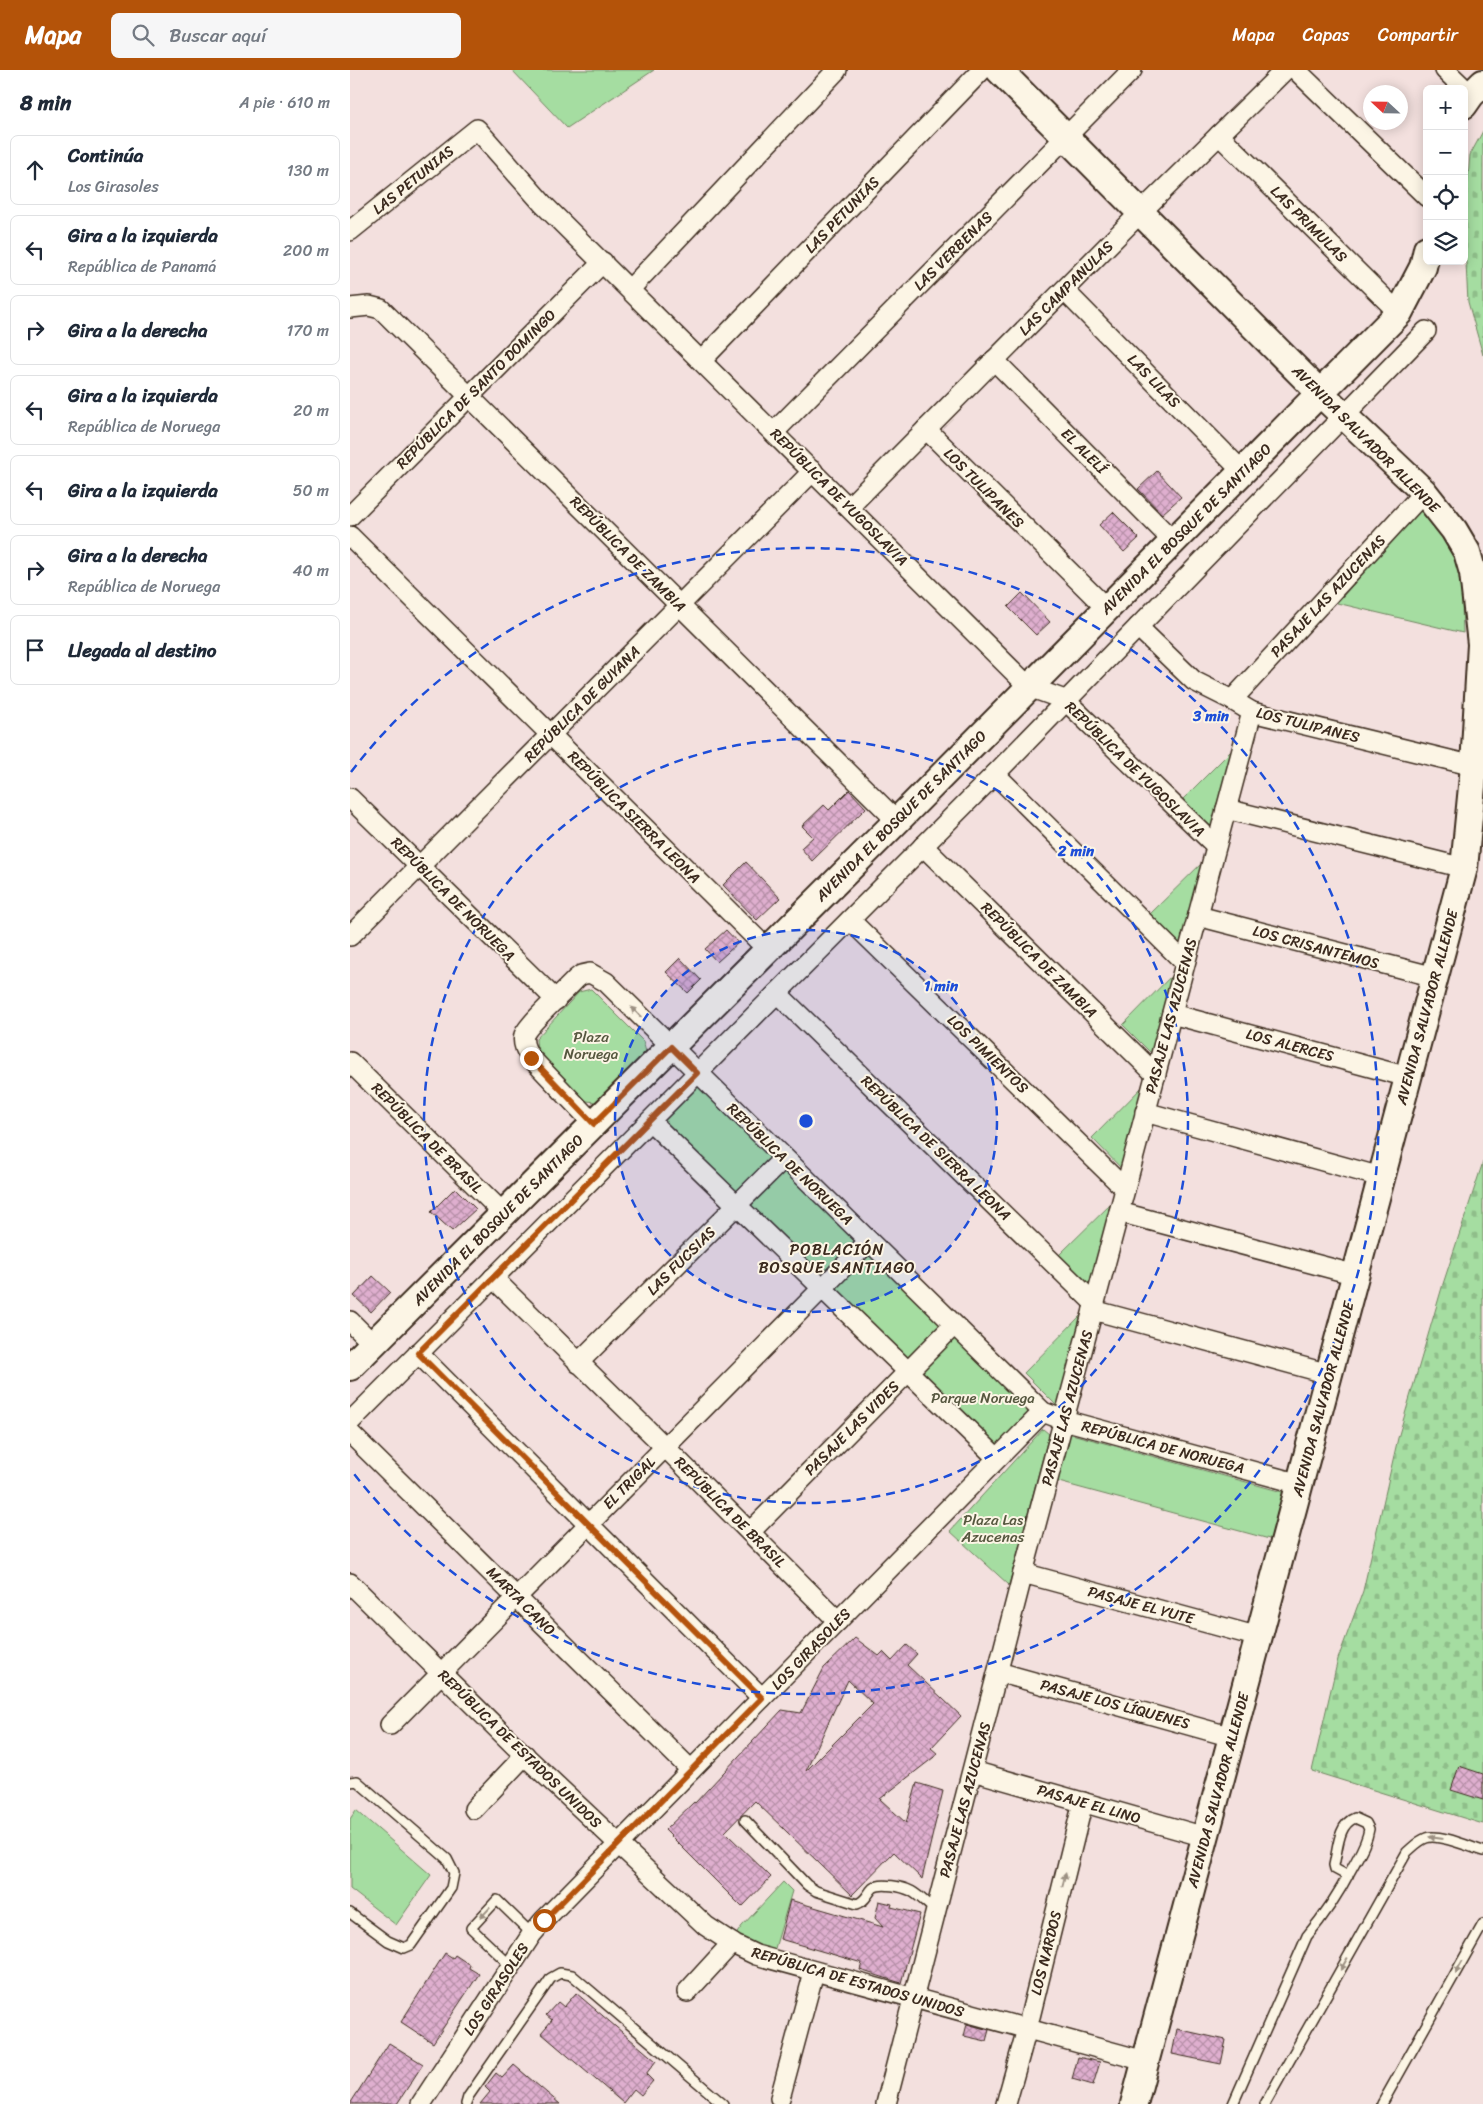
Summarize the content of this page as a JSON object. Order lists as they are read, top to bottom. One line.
{"streets":{"street":["LAS PETUNIAS","LAS PRIMULAS","LAS VERBENAS","LAS CAMPANULAS","LAS LILAS","REPÚBLICA DE SANTO DOMINGO","AVENIDA SALVADOR ALLENDE","EL ALELÍ","LOS TULIPANES","REPÚBLICA DE YUGOSLAVIA","AVENIDA EL BOSQUE DE SANTIAGO","REPÚBLICA DE ZAMBIA","PASAJE LAS AZUCENAS","REPÚBLICA DE GUYANA","REPÚBLICA SIERRA LEONA","REPÚBLICA DE NORUEGA","LOS CRISANTEMOS","LOS ALERCES","LOS PIMIENTOS","REPÚBLICA DE BRASIL","REPÚBLICA DE SIERRA LEONA","LAS FUCSIAS","PASAJE LAS VIDES","EL TRIGAL","MARTA CANO","PASAJE EL YUTE","LOS GIRASOLES","PASAJE LOS LÍQUENES","REPÚBLICA DE ESTADOS UNIDOS","PASAJE EL LINO","LOS NARDOS"]},"crossings":[["LAS PETUNIAS","REPÚBLICA DE YUGOSLAVIA"],["LAS PRIMULAS","LAS CAMPANULAS"],["LAS PRIMULAS","AVENIDA EL BOSQUE DE SANTIAGO"],["LAS VERBENAS","AVENIDA SALVADOR ALLENDE"],["LAS VERBENAS","REPÚBLICA DE YUGOSLAVIA"],["LAS CAMPANULAS","LAS LILAS"],["LAS CAMPANULAS","AVENIDA SALVADOR ALLENDE"],["LAS CAMPANULAS","EL ALELÍ"],["LAS CAMPANULAS","LOS TULIPANES"],["LAS CAMPANULAS","REPÚBLICA DE YUGOSLAVIA"],["LAS LILAS","AVENIDA EL BOSQUE DE SANTIAGO"],["REPÚBLICA DE SANTO DOMINGO","REPÚBLICA DE YUGOSLAVIA"],["REPÚBLICA DE SANTO DOMINGO","REPÚBLICA DE ZAMBIA"],["AVENIDA SALVADOR ALLENDE","LOS TULIPANES"],["AVENIDA SALVADOR ALLENDE","AVENIDA EL BOSQUE DE SANTIAGO"],["AVENIDA SALVADOR ALLENDE","PASAJE LAS AZUCENAS"],["AVENIDA SALVADOR ALLENDE","REPÚBLICA DE NORUEGA"],["AVENIDA SALVADOR ALLENDE","LOS CRISANTEMOS"],["AVENIDA SALVADOR ALLENDE","LOS ALERCES"],["AVENIDA SALVADOR ALLENDE","REPÚBLICA DE SIERRA LEONA"],["AVENIDA SALVADOR ALLENDE","PASAJE EL YUTE"],["AVENIDA SALVADOR ALLENDE","PASAJE LOS LÍQUENES"],["AVENIDA SALVADOR ALLENDE","REPÚBLICA DE ESTADOS UNIDOS"],["AVENIDA SALVADOR ALLENDE","PASAJE EL LINO"],["EL ALELÍ","AVENIDA EL BOSQUE DE SANTIAGO"],["LOS TULIPANES","AVENIDA EL BOSQUE DE SANTIAGO"],["LOS TULIPANES","PASAJE LAS AZUCENAS"],["REPÚBLICA DE YUGOSLAVIA","AVENIDA EL BOSQUE DE SANTIAGO"],["REPÚBLICA DE YUGOSLAVIA","PASAJE LAS AZUCENAS"],["REPÚBLICA DE YUGOSLAVIA","REPÚBLICA DE GUYANA"],["AVENIDA EL BOSQUE DE SANTIAGO","REPÚBLICA DE ZAMBIA"],["AVENIDA EL BOSQUE DE SANTIAGO","REPÚBLICA SIERRA LEONA"],["AVENIDA EL BOSQUE DE SANTIAGO","REPÚBLICA DE NORUEGA"],["AVENIDA EL BOSQUE DE SANTIAGO","REPÚBLICA DE BRASIL"],["REPÚBLICA DE ZAMBIA","PASAJE LAS AZUCENAS"],["REPÚBLICA DE ZAMBIA","REPÚBLICA DE GUYANA"],["PASAJE LAS AZUCENAS","REPÚBLICA DE NORUEGA"],["PASAJE LAS AZUCENAS","LOS CRISANTEMOS"],["PASAJE LAS AZUCENAS","LOS ALERCES"],["PASAJE LAS AZUCENAS","LOS PIMIENTOS"],["PASAJE LAS AZUCENAS","REPÚBLICA DE SIERRA LEONA"],["PASAJE LAS AZUCENAS","PASAJE EL YUTE"],["PASAJE LAS AZUCENAS","PASAJE LOS LÍQUENES"],["PASAJE LAS AZUCENAS","REPÚBLICA DE ESTADOS UNIDOS"],["PASAJE LAS AZUCENAS","PASAJE EL LINO"],["REPÚBLICA DE GUYANA","REPÚBLICA SIERRA LEONA"],["REPÚBLICA DE GUYANA","REPÚBLICA DE NORUEGA"],["REPÚBLICA DE NORUEGA","LAS FUCSIAS"],["REPÚBLICA DE NORUEGA","PASAJE LAS VIDES"],["REPÚBLICA DE NORUEGA","EL TRIGAL"],["REPÚBLICA DE NORUEGA","LOS GIRASOLES"],["REPÚBLICA DE BRASIL","LAS FUCSIAS"],["REPÚBLICA DE BRASIL","PASAJE LAS VIDES"],["REPÚBLICA DE BRASIL","EL TRIGAL"],["REPÚBLICA DE BRASIL","LOS GIRASOLES"],["EL TRIGAL","MARTA CANO"],["EL TRIGAL","REPÚBLICA DE ESTADOS UNIDOS"],["MARTA CANO","LOS GIRASOLES"],["LOS GIRASOLES","REPÚBLICA DE ESTADOS UNIDOS"],["REPÚBLICA DE ESTADOS UNIDOS","LOS NARDOS"],["PASAJE EL LINO","LOS NARDOS"]],"one_way":["LOS NARDOS"],"districts":["POBLACIÓN BOSQUE SANTIAGO"],"parks":["Plaza Noruega","Parque Noruega","Plaza Las Azucenas"],"north":"left","page":{"header":"Mapa","search":"Buscar aquí","nav":["Mapa","Capas","Compartir"],"heading":["8 min","A pie · 610 m"],"map_buttons":["+","−"],"list":[["Continúa","Los Girasoles","130 m"],["Gira a la izquierda","República de Panamá","200 m"],["Gira a la derecha","170 m"],["Gira a la izquierda","República de Noruega","20 m"],["Gira a la izquierda","50 m"],["Gira a la derecha","República de Noruega","40 m"],"Llegada al destino"]},"rings":["3 min","2 min","1 min"]}
